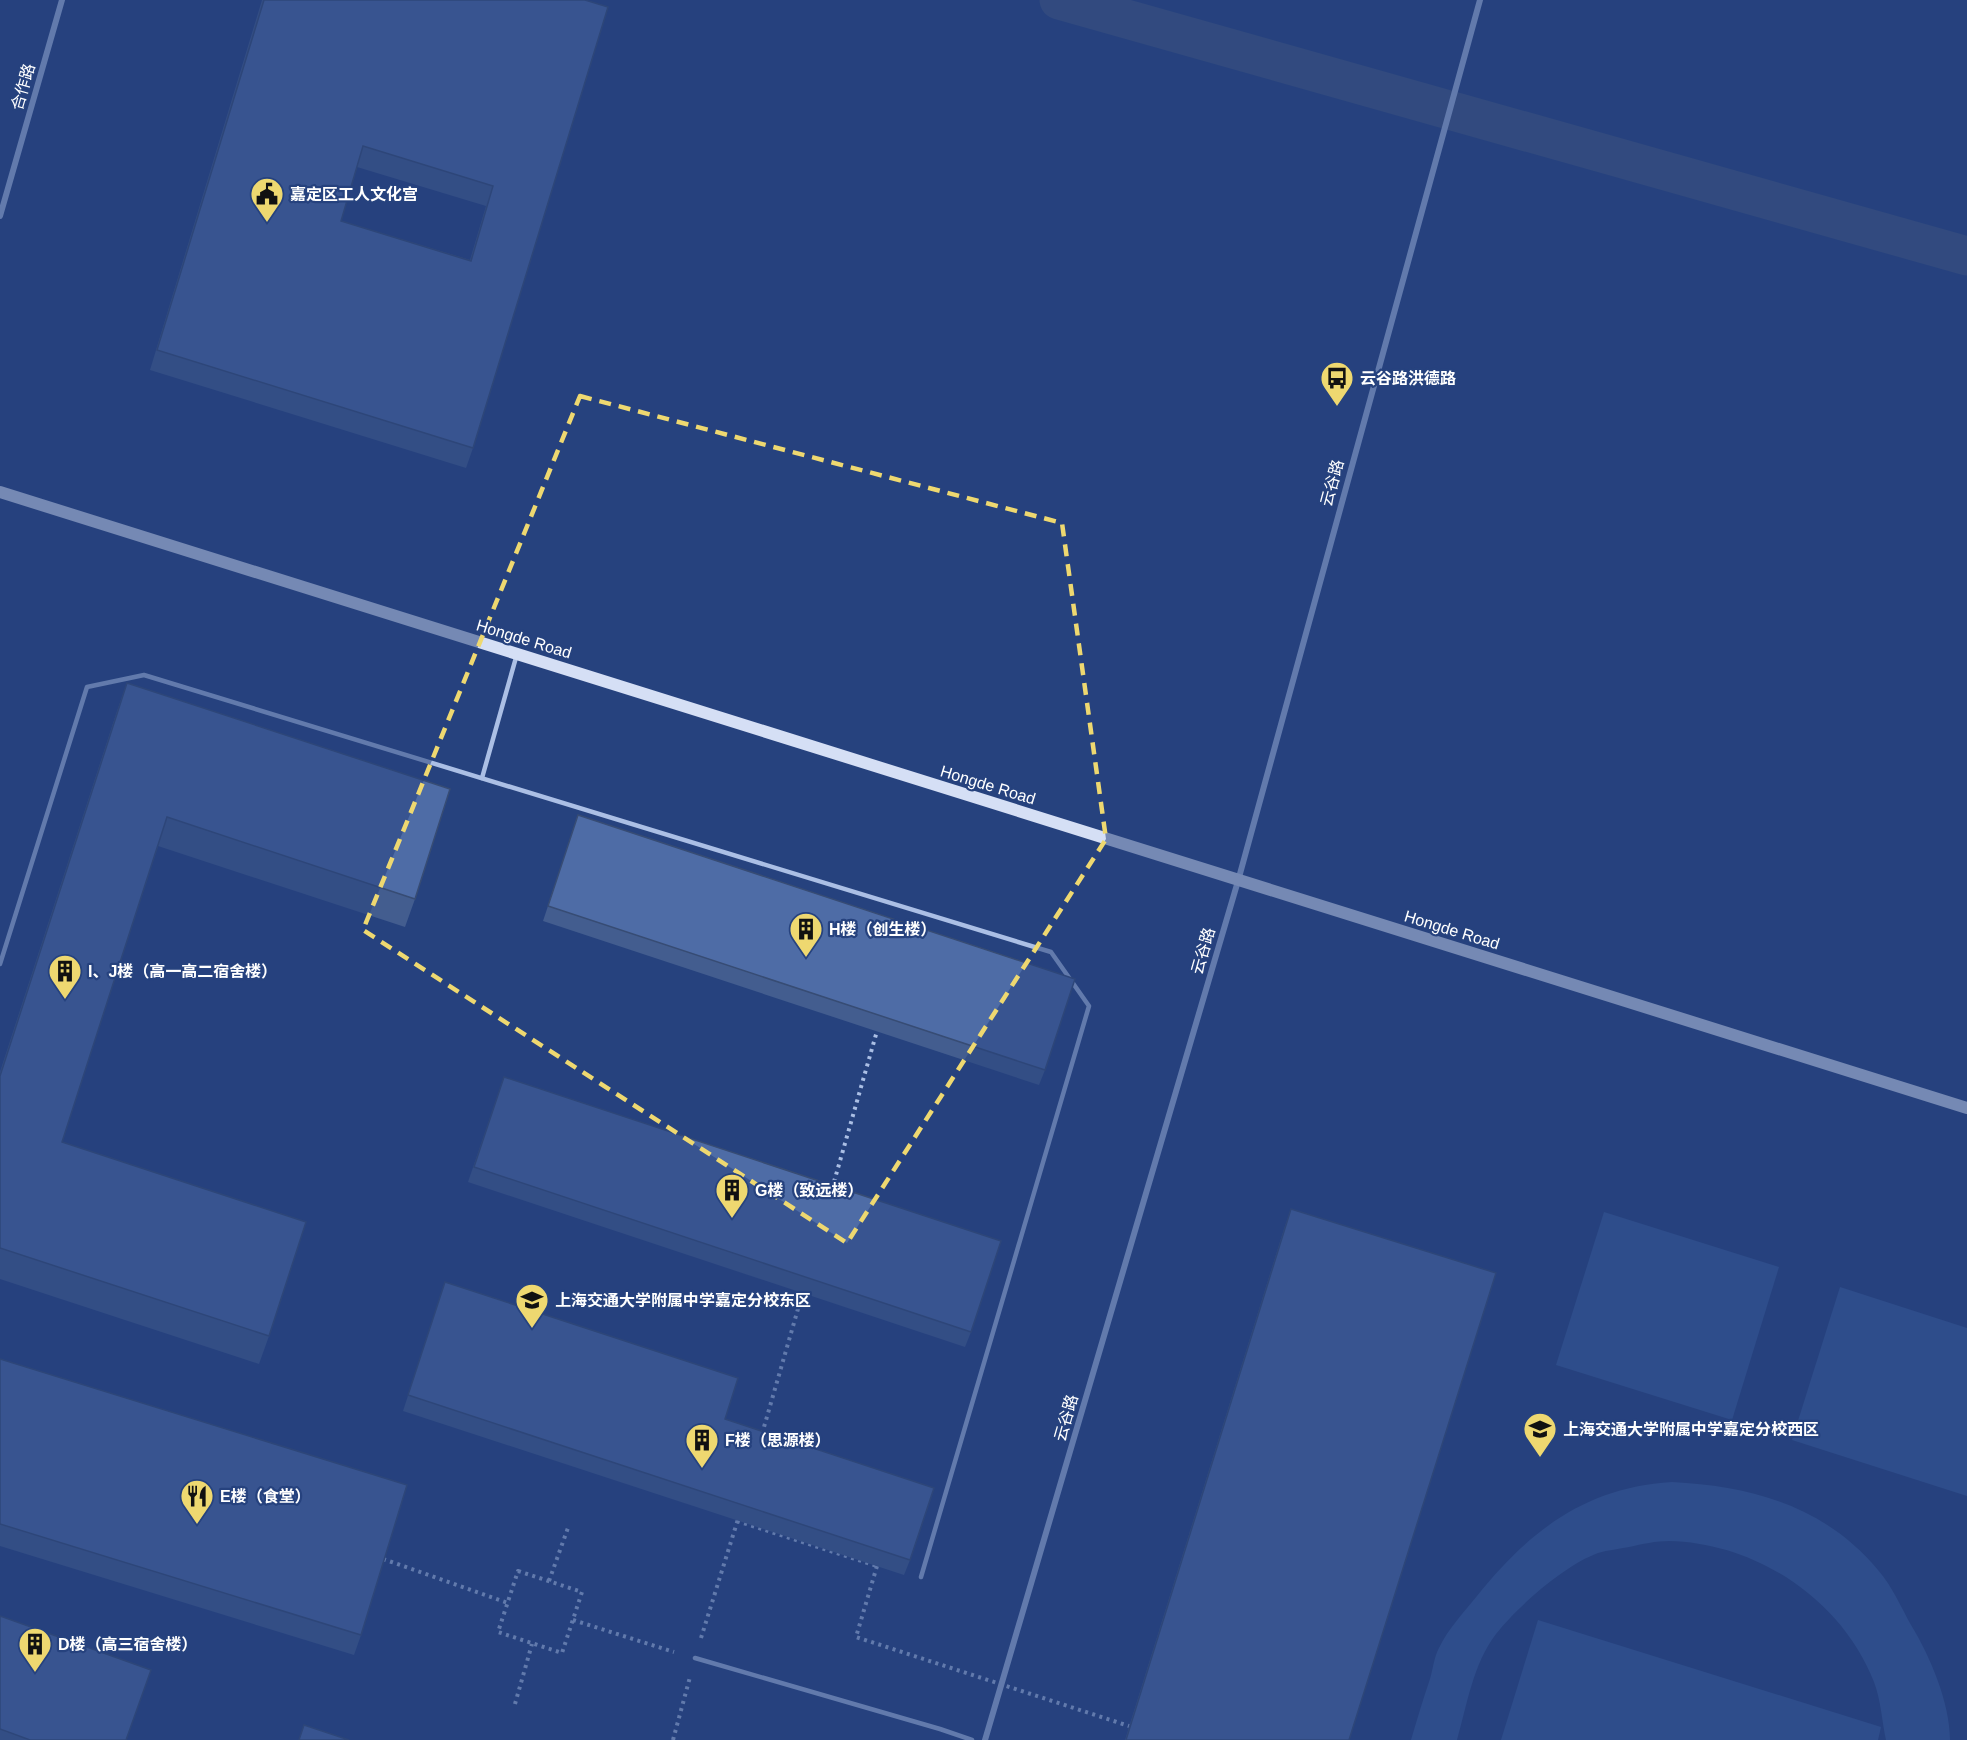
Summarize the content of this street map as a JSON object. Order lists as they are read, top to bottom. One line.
{"streets":{"main road":["Hongde Road"],"street":["合作路","云谷路"]},"crossings":[["云谷路","Hongde Road"]],"places":{"public building":["嘉定区工人文化宫"],"bus stop":["云谷路洪德路"],"building":["H楼（创生楼）","I、J楼（高一高二宿舍楼）","G楼（致远楼）","F楼（思源楼）","D楼（高三宿舍楼）"],"school or university":["上海交通大学附属中学嘉定分校东区","上海交通大学附属中学嘉定分校西区"],"restaurant":["E楼（食堂）"]}}
